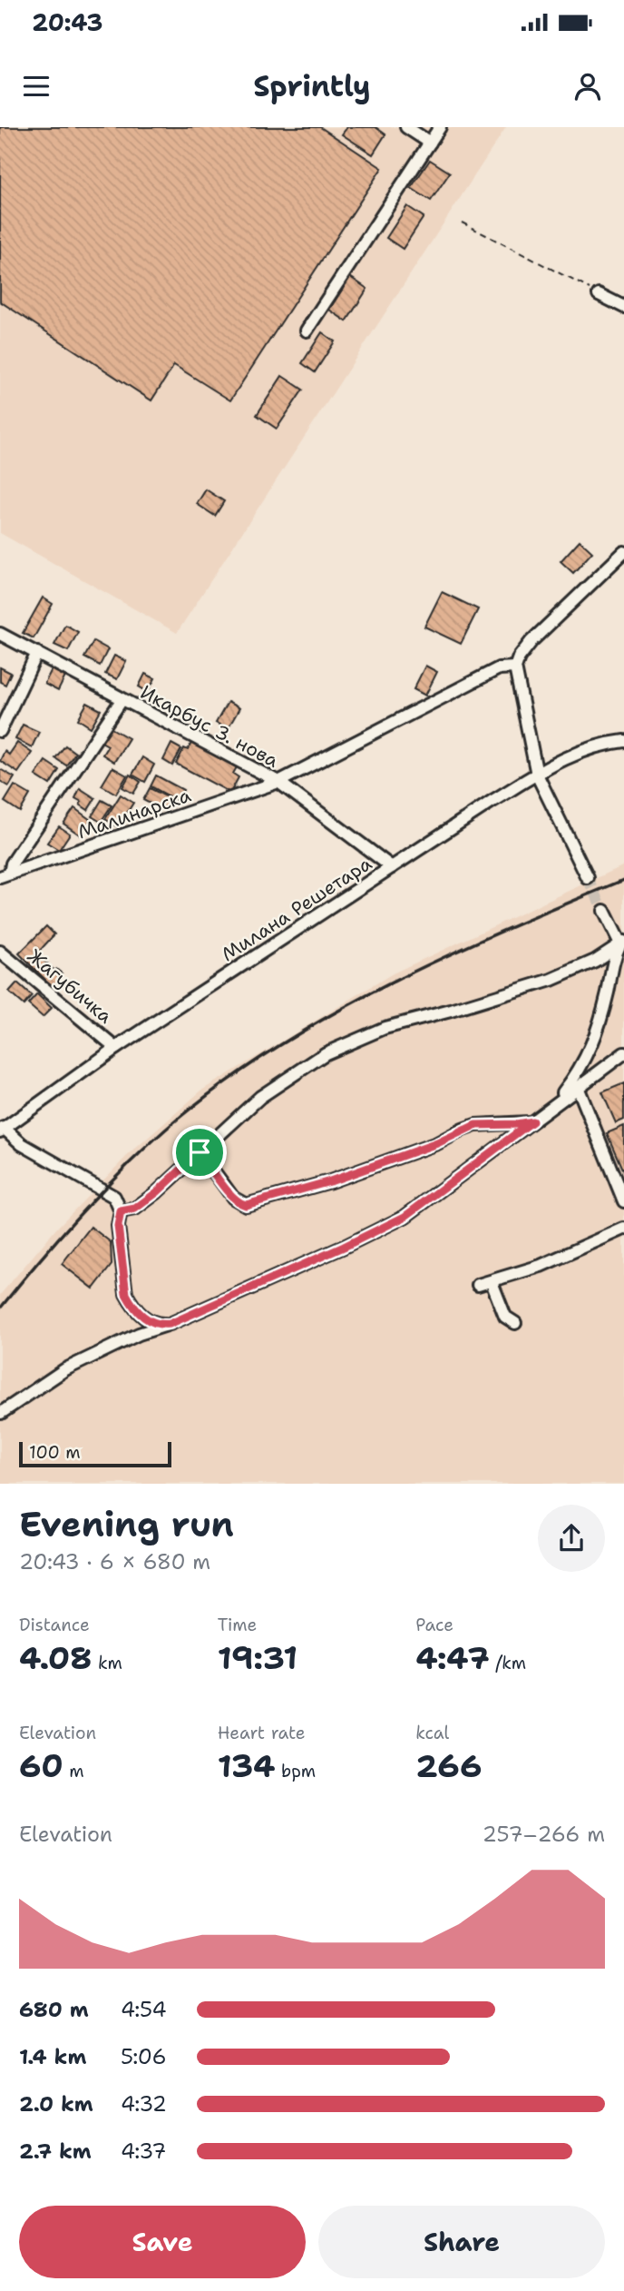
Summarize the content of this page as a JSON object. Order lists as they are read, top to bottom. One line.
{"streets":{"street":["Икарбус 3. нова","Малинарска","Милана Решетара","Жагубичка"]},"crossings":[["Икарбус 3. нова","Малинарска"],["Икарбус 3. нова","Милана Решетара"],["Милана Решетара","Жагубичка"]],"scale_bar":"100 m","page":{"status":"20:43","header":"Sprintly","scale":"100 m","heading":["Evening run","20:43 · 6 × 680 m"],"stats":[["Distance","4.08 km"],["Time","19:31"],["Pace","4:47 /km"],["Elevation","60 m"],["Heart rate","134 bpm"],["kcal","266"]],"chart":["Elevation","257–266 m"],"list":[{"name":"680 m","note":"4:54"},{"name":"1.4 km","note":"5:06"},{"name":"2.0 km","note":"4:32"},{"name":"2.7 km","note":"4:37"}],"buttons":["Save","Share"]}}
